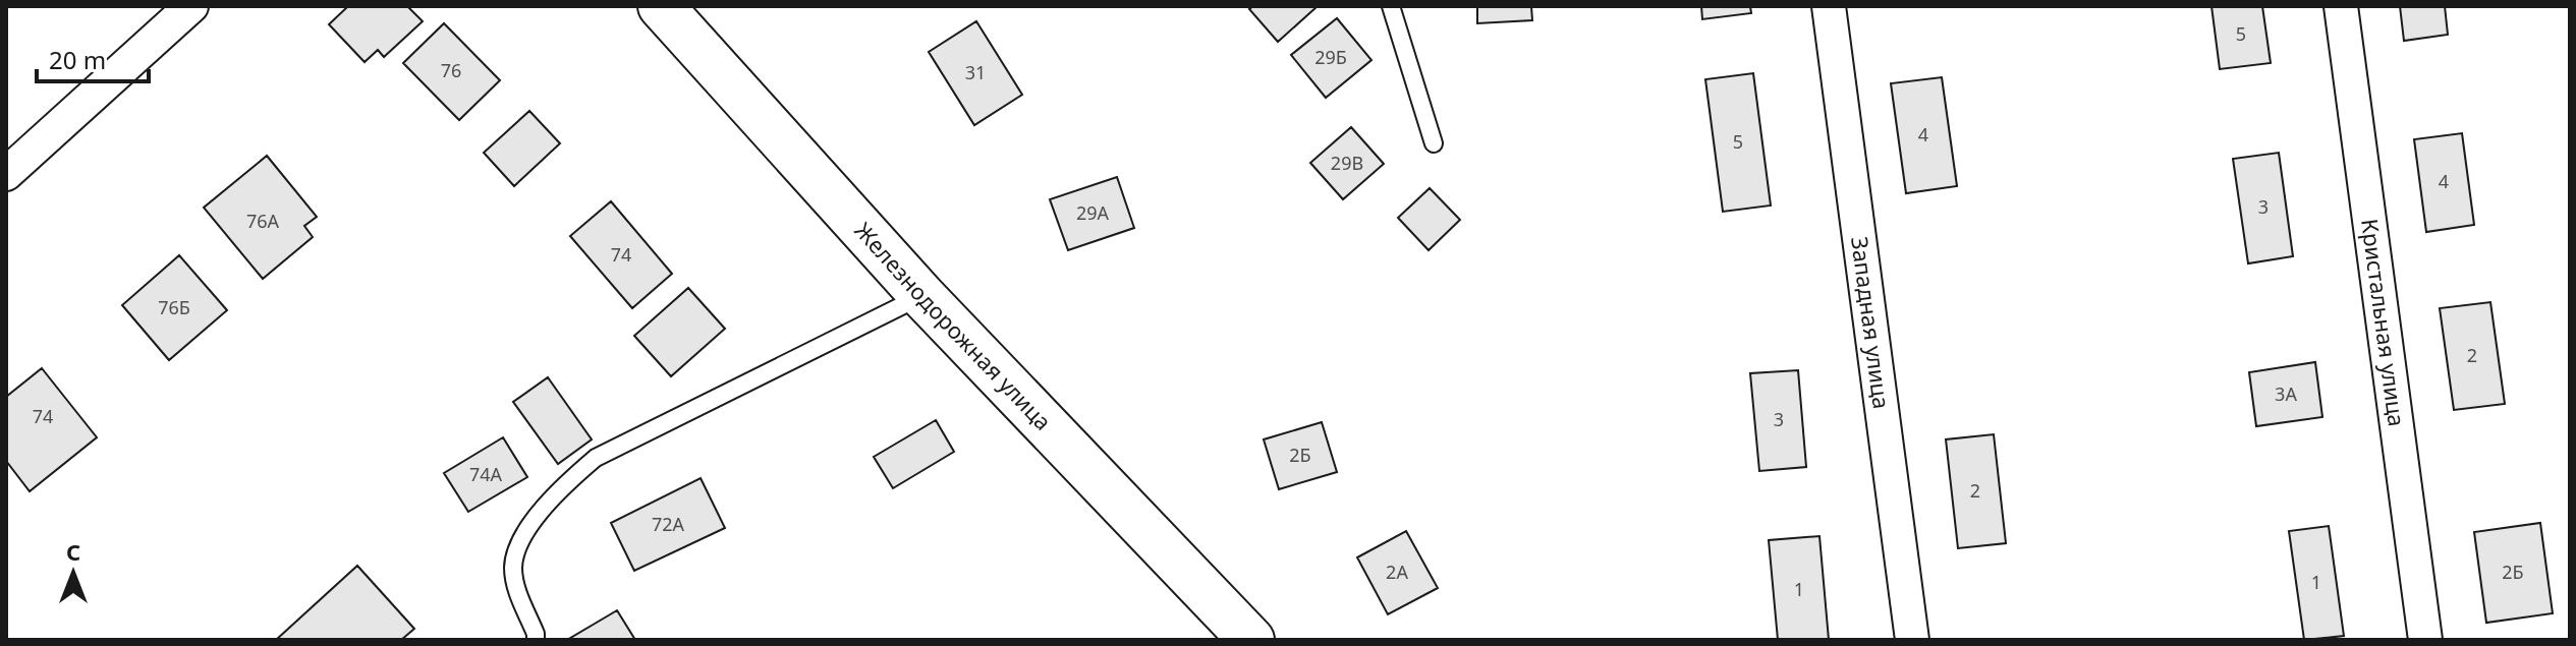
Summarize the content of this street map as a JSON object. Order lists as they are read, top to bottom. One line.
{"streets":{"main road":["Железнодорожная улица"],"street":["Западная улица","Кристальная улица"]},"house_numbers":["5","29Б","76","31","4","5","29В","4","3","29А","76А","74","76Б","2","3А","74","3","2Б","74А","2","72А","2А","2Б","1","1"],"scale_bar":"20 m","north":"top"}
